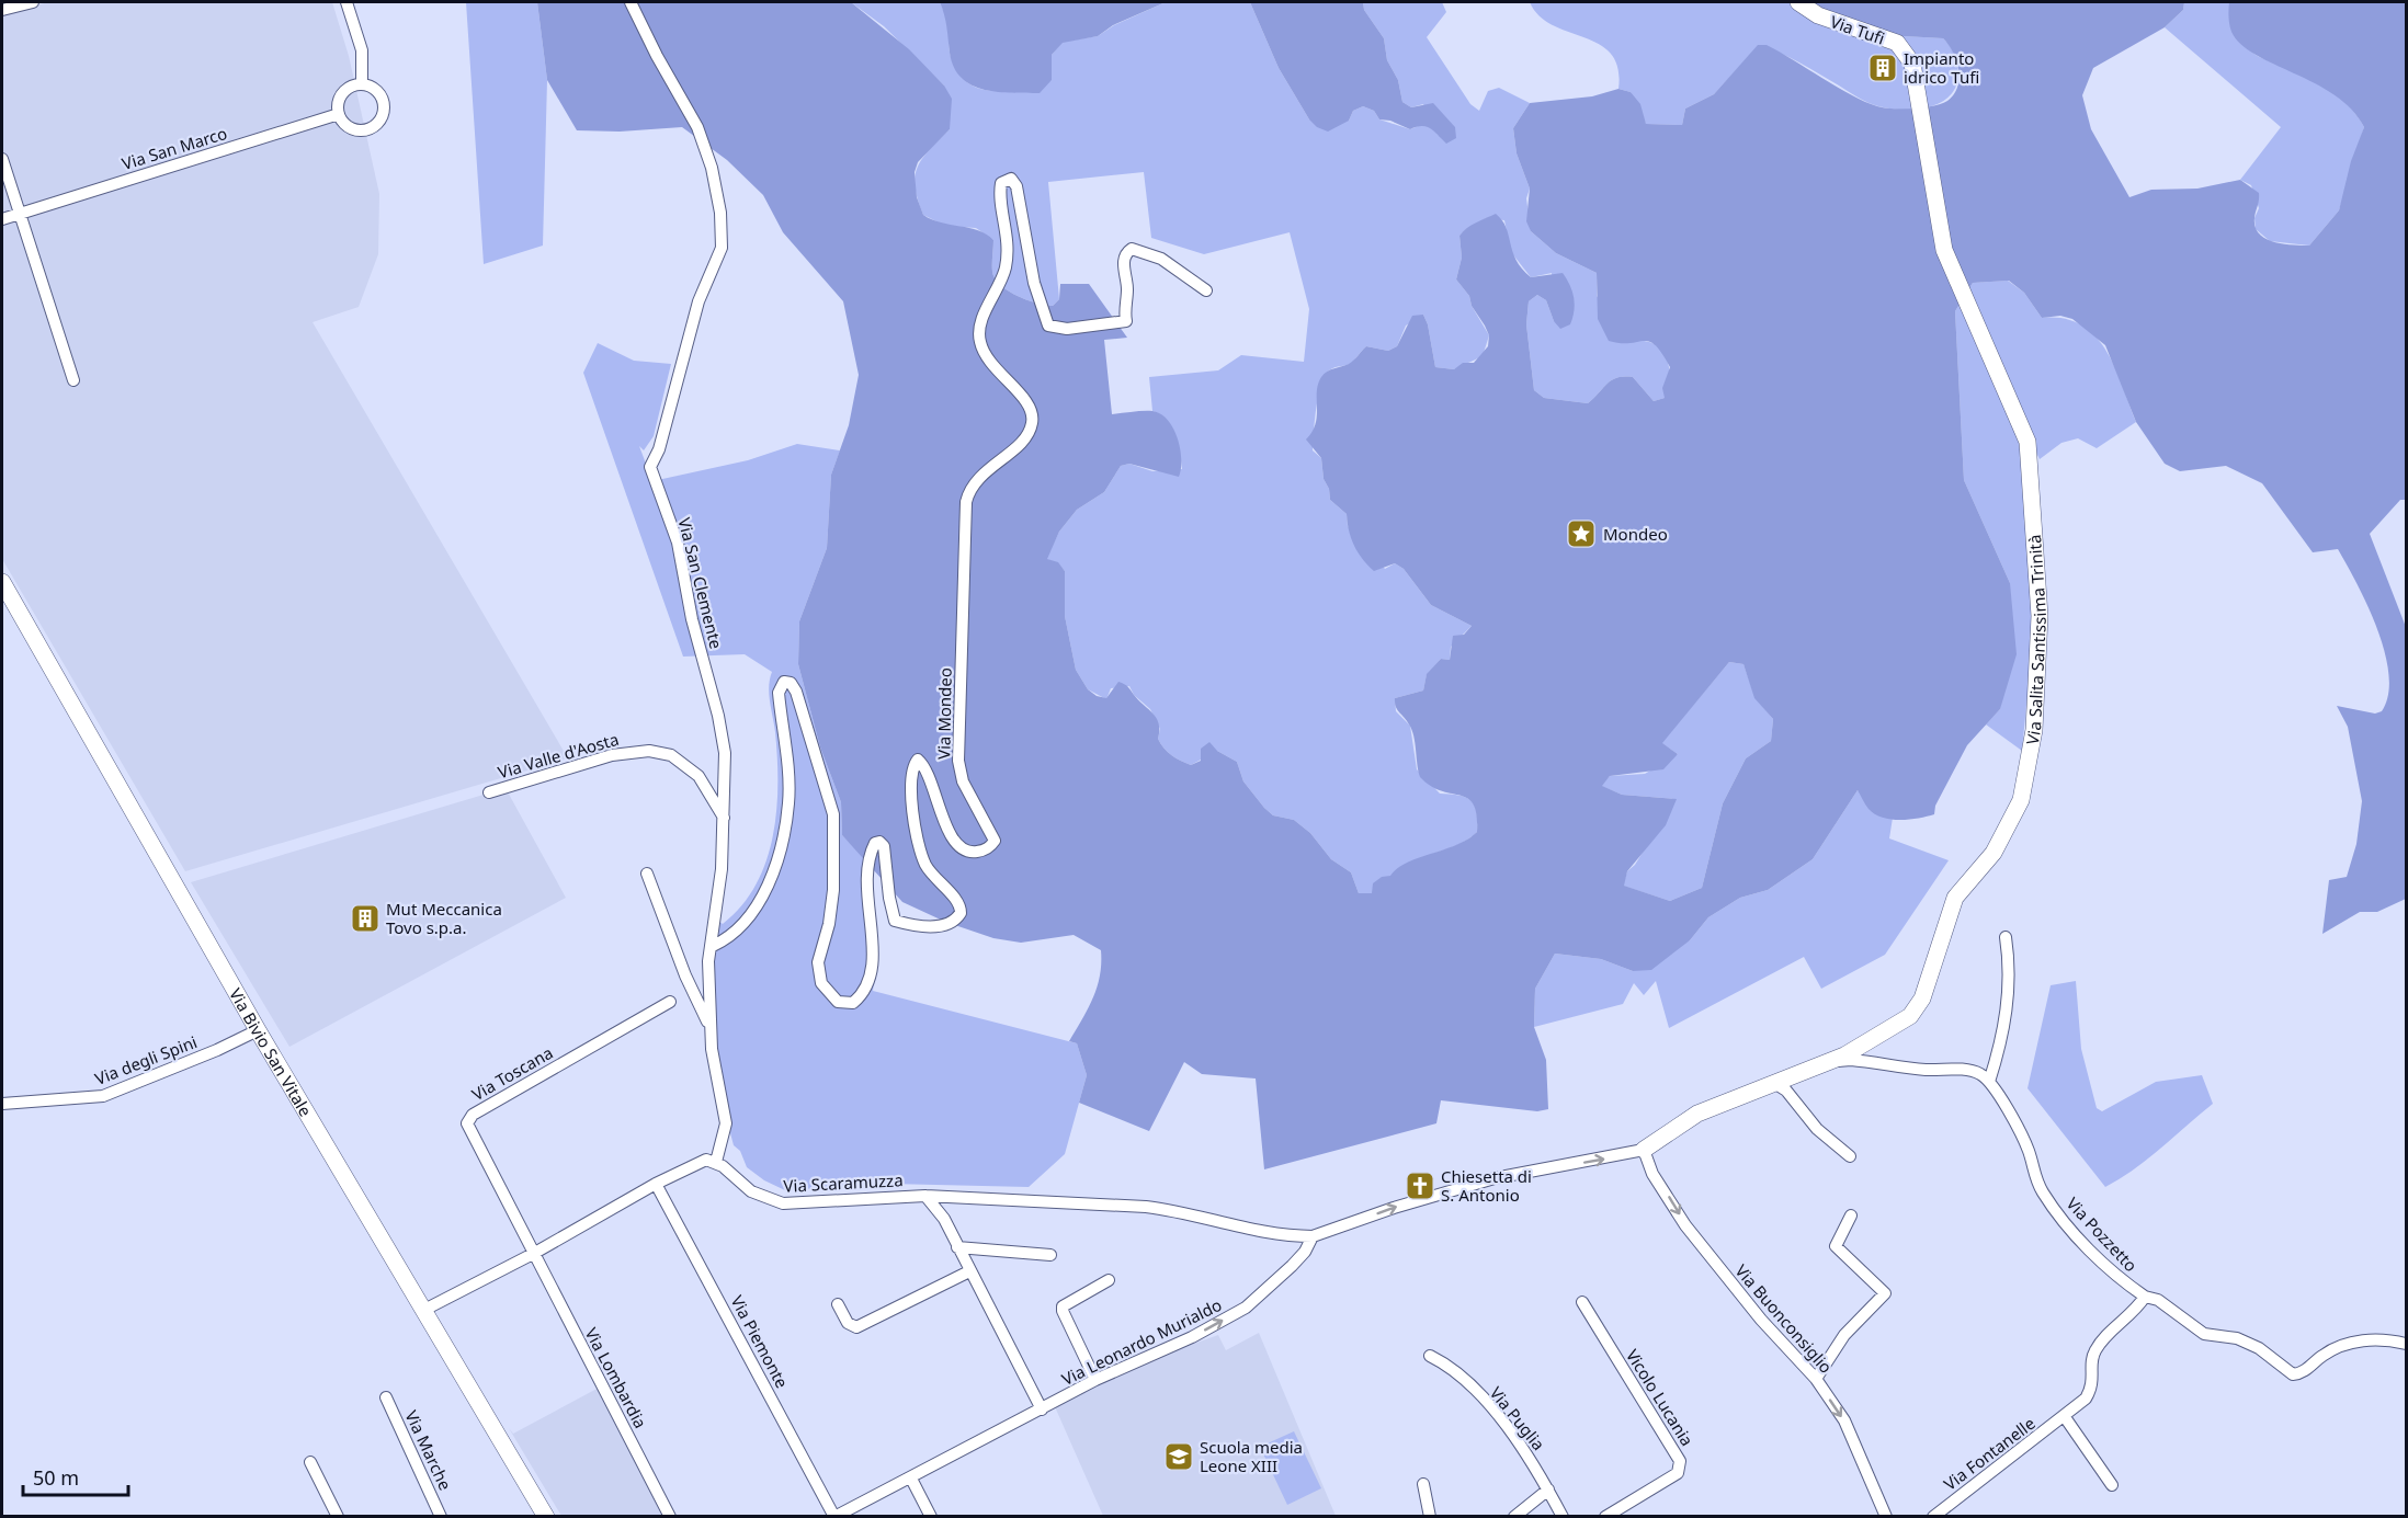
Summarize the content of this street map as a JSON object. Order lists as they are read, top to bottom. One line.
{"streets":{"street":["Via Tufi","Via San Marco","Via San Clemente","Via Salita Santissima Trinità","Via Mondeo","Via Valle d'Aosta","Via Bivio San Vitale","Via degli Spini","Via Toscana","Via Scaramuzza","Via Pozzetto","Via Buonconsiglio","Via Piemonte","Via Leonardo Murialdo","Via Lombardia","Vicolo Lucania","Via Puglia","Via Marche","Via Fontanelle"]},"crossings":[["Via Tufi","Via Salita Santissima Trinità"],["Via San Clemente","Via Mondeo"],["Via San Clemente","Via Valle d'Aosta"],["Via San Clemente","Via Scaramuzza"],["Via Salita Santissima Trinità","Via Buonconsiglio"],["Via Bivio San Vitale","Via degli Spini"],["Via Toscana","Via Lombardia"],["Via Scaramuzza","Via Leonardo Murialdo"],["Via Pozzetto","Via Fontanelle"],["Via Piemonte","Via Leonardo Murialdo"]],"one_way":["Via Buonconsiglio","Via Leonardo Murialdo"],"places":{"building":["Impianto idrico Tufi","Mut Meccanica Tovo s.p.a."],"place":["Mondeo"],"church":["Chiesetta di S. Antonio"],"school or university":["Scuola media Leone XIII"]},"scale_bar":"50 m"}
